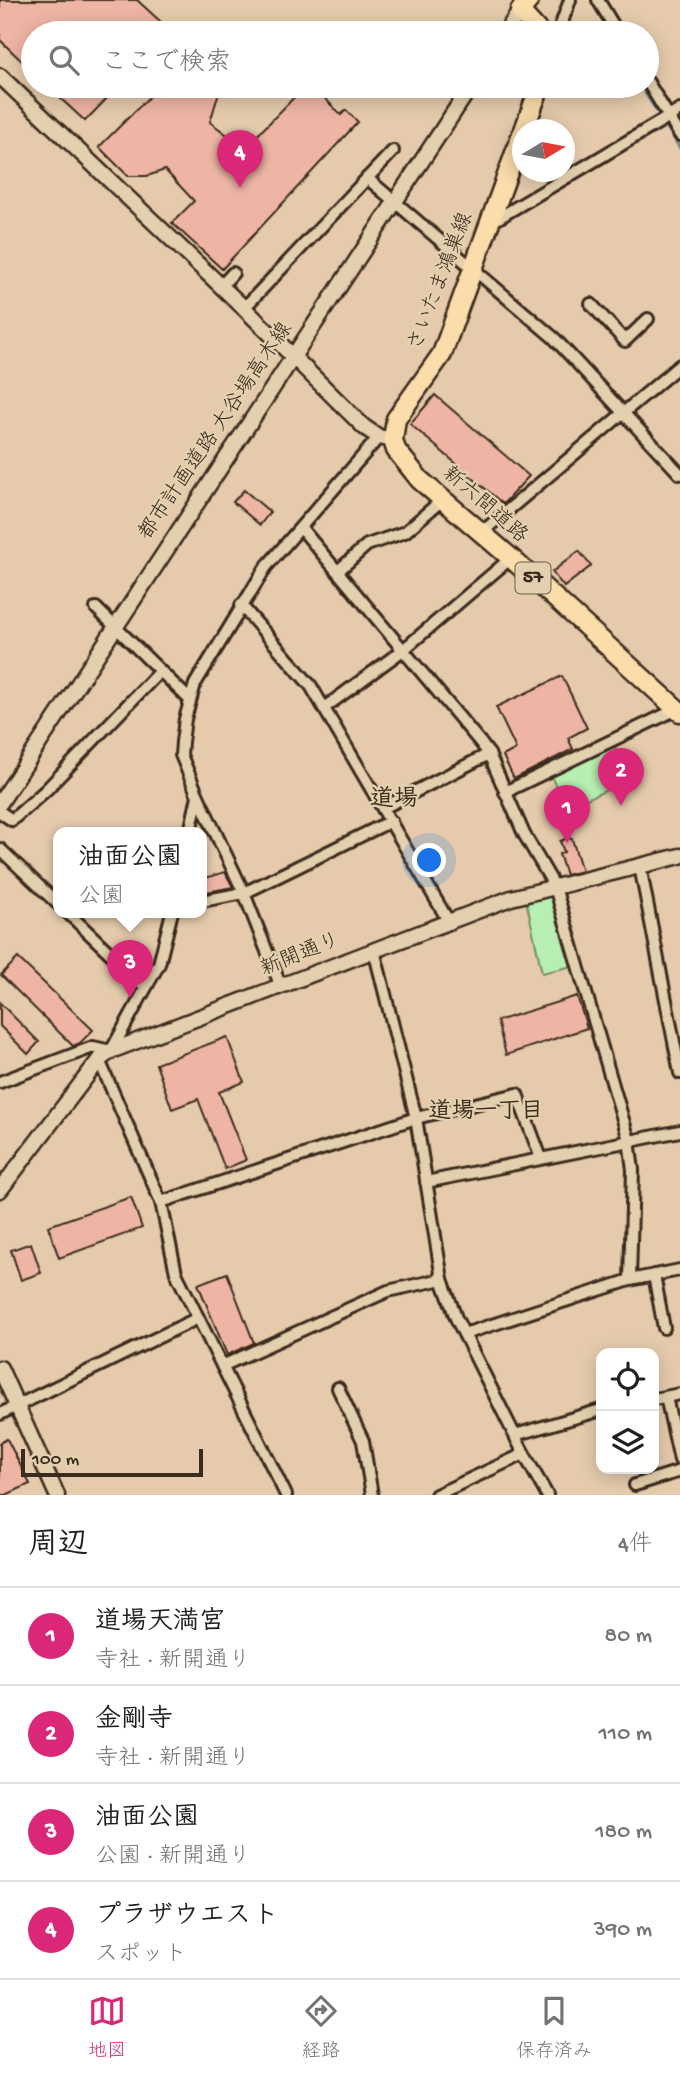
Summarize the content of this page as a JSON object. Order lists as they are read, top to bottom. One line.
{"streets":{"main road":["さいたま鴻巣線","新六間道路","57"],"street":["都市計画道路 大谷場高木線","新開通り"]},"crossings":[["さいたま鴻巣線","新六間道路"]],"districts":["道場","道場一丁目"],"scale_bar":"100 m","north":"right","page":{"search":"ここで検索","pins":["4","2","1","3"],"popup":["油面公園","公園"],"scale":"100 m","heading":["周辺","4件"],"list":[{"mark":"1","name":"道場天満宮","note":"寺社 · 新開通り","value":"80 m"},{"mark":"2","name":"金剛寺","note":"寺社 · 新開通り","value":"110 m"},{"mark":"3","name":"油面公園","note":"公園 · 新開通り","value":"180 m"},{"mark":"4","name":"プラザウエスト","note":"スポット","value":"390 m"}],"nav":["地図","経路","保存済み"]}}
